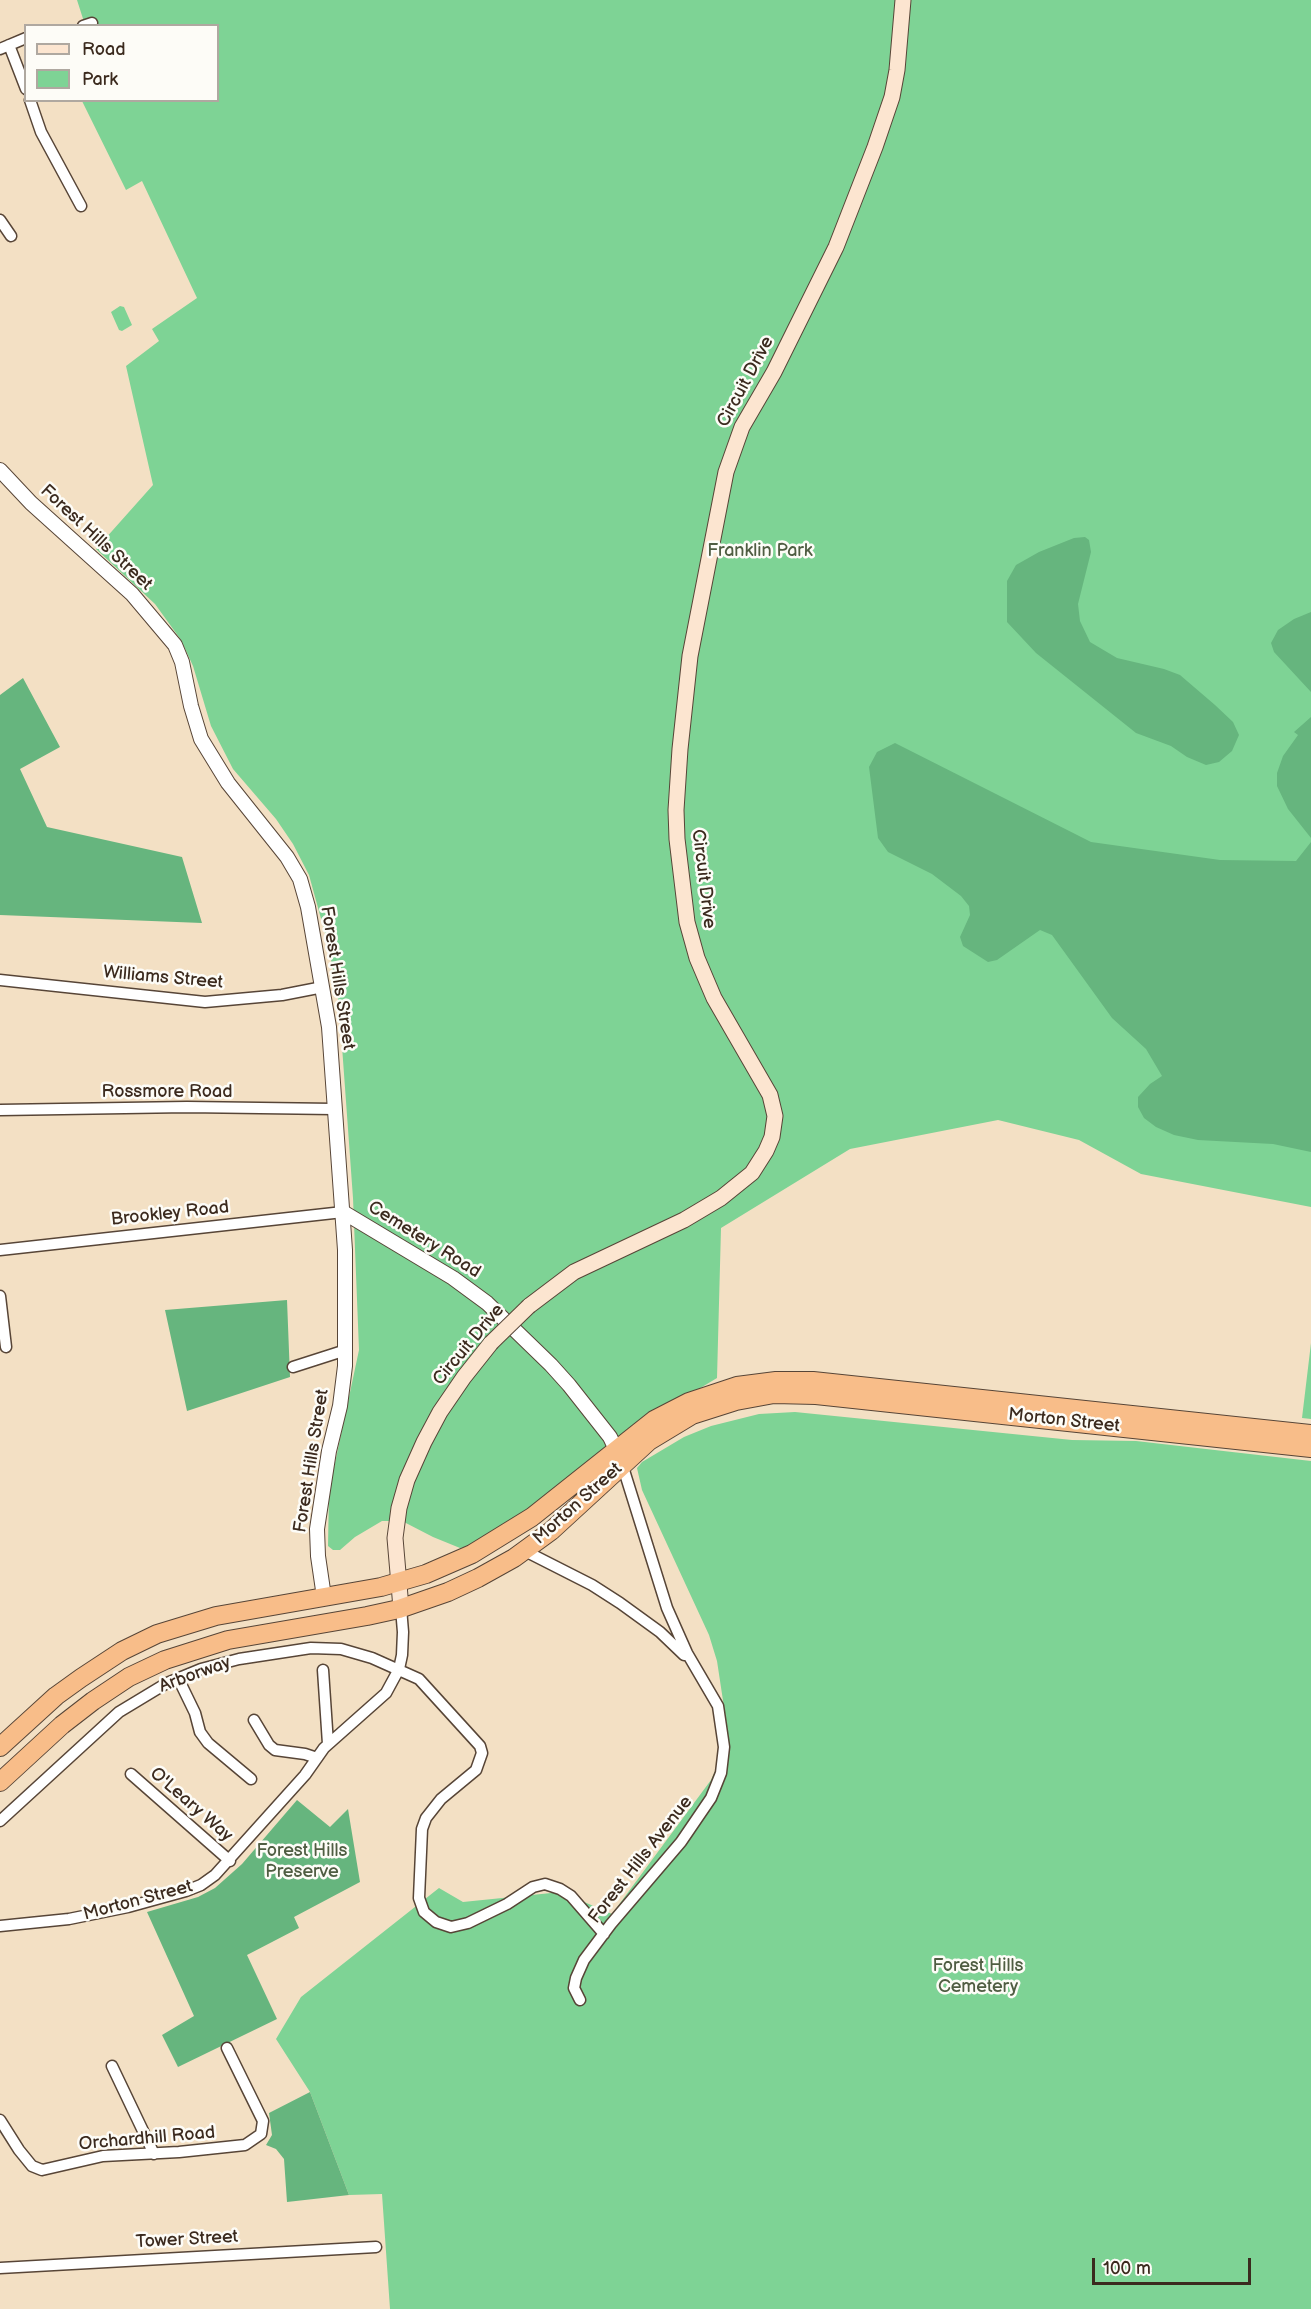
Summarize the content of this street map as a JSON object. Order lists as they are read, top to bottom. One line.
{"streets":{"highway":["Morton Street","Arborway"],"main road":["Circuit Drive"],"street":["Forest Hills Street","Williams Street","Rossmore Road","Brookley Road","Cemetery Road","O'Leary Way","Forest Hills Avenue","Orchardhill Road","Tower Street"]},"crossings":[["Circuit Drive","Morton Street"],["Circuit Drive","Arborway"],["Forest Hills Street","Williams Street"],["Forest Hills Street","Rossmore Road"],["Forest Hills Street","Brookley Road"],["Forest Hills Street","Cemetery Road"],["Brookley Road","Cemetery Road"],["Cemetery Road","Morton Street"],["Cemetery Road","Forest Hills Avenue"],["Morton Street","Arborway"],["Morton Street","O'Leary Way"],["Morton Street","Forest Hills Avenue"],["Arborway","Forest Hills Avenue"]],"parks":["Franklin Park","Forest Hills Preserve","Forest Hills Cemetery"],"legend":["Road","Park"],"scale_bar":"100 m"}
